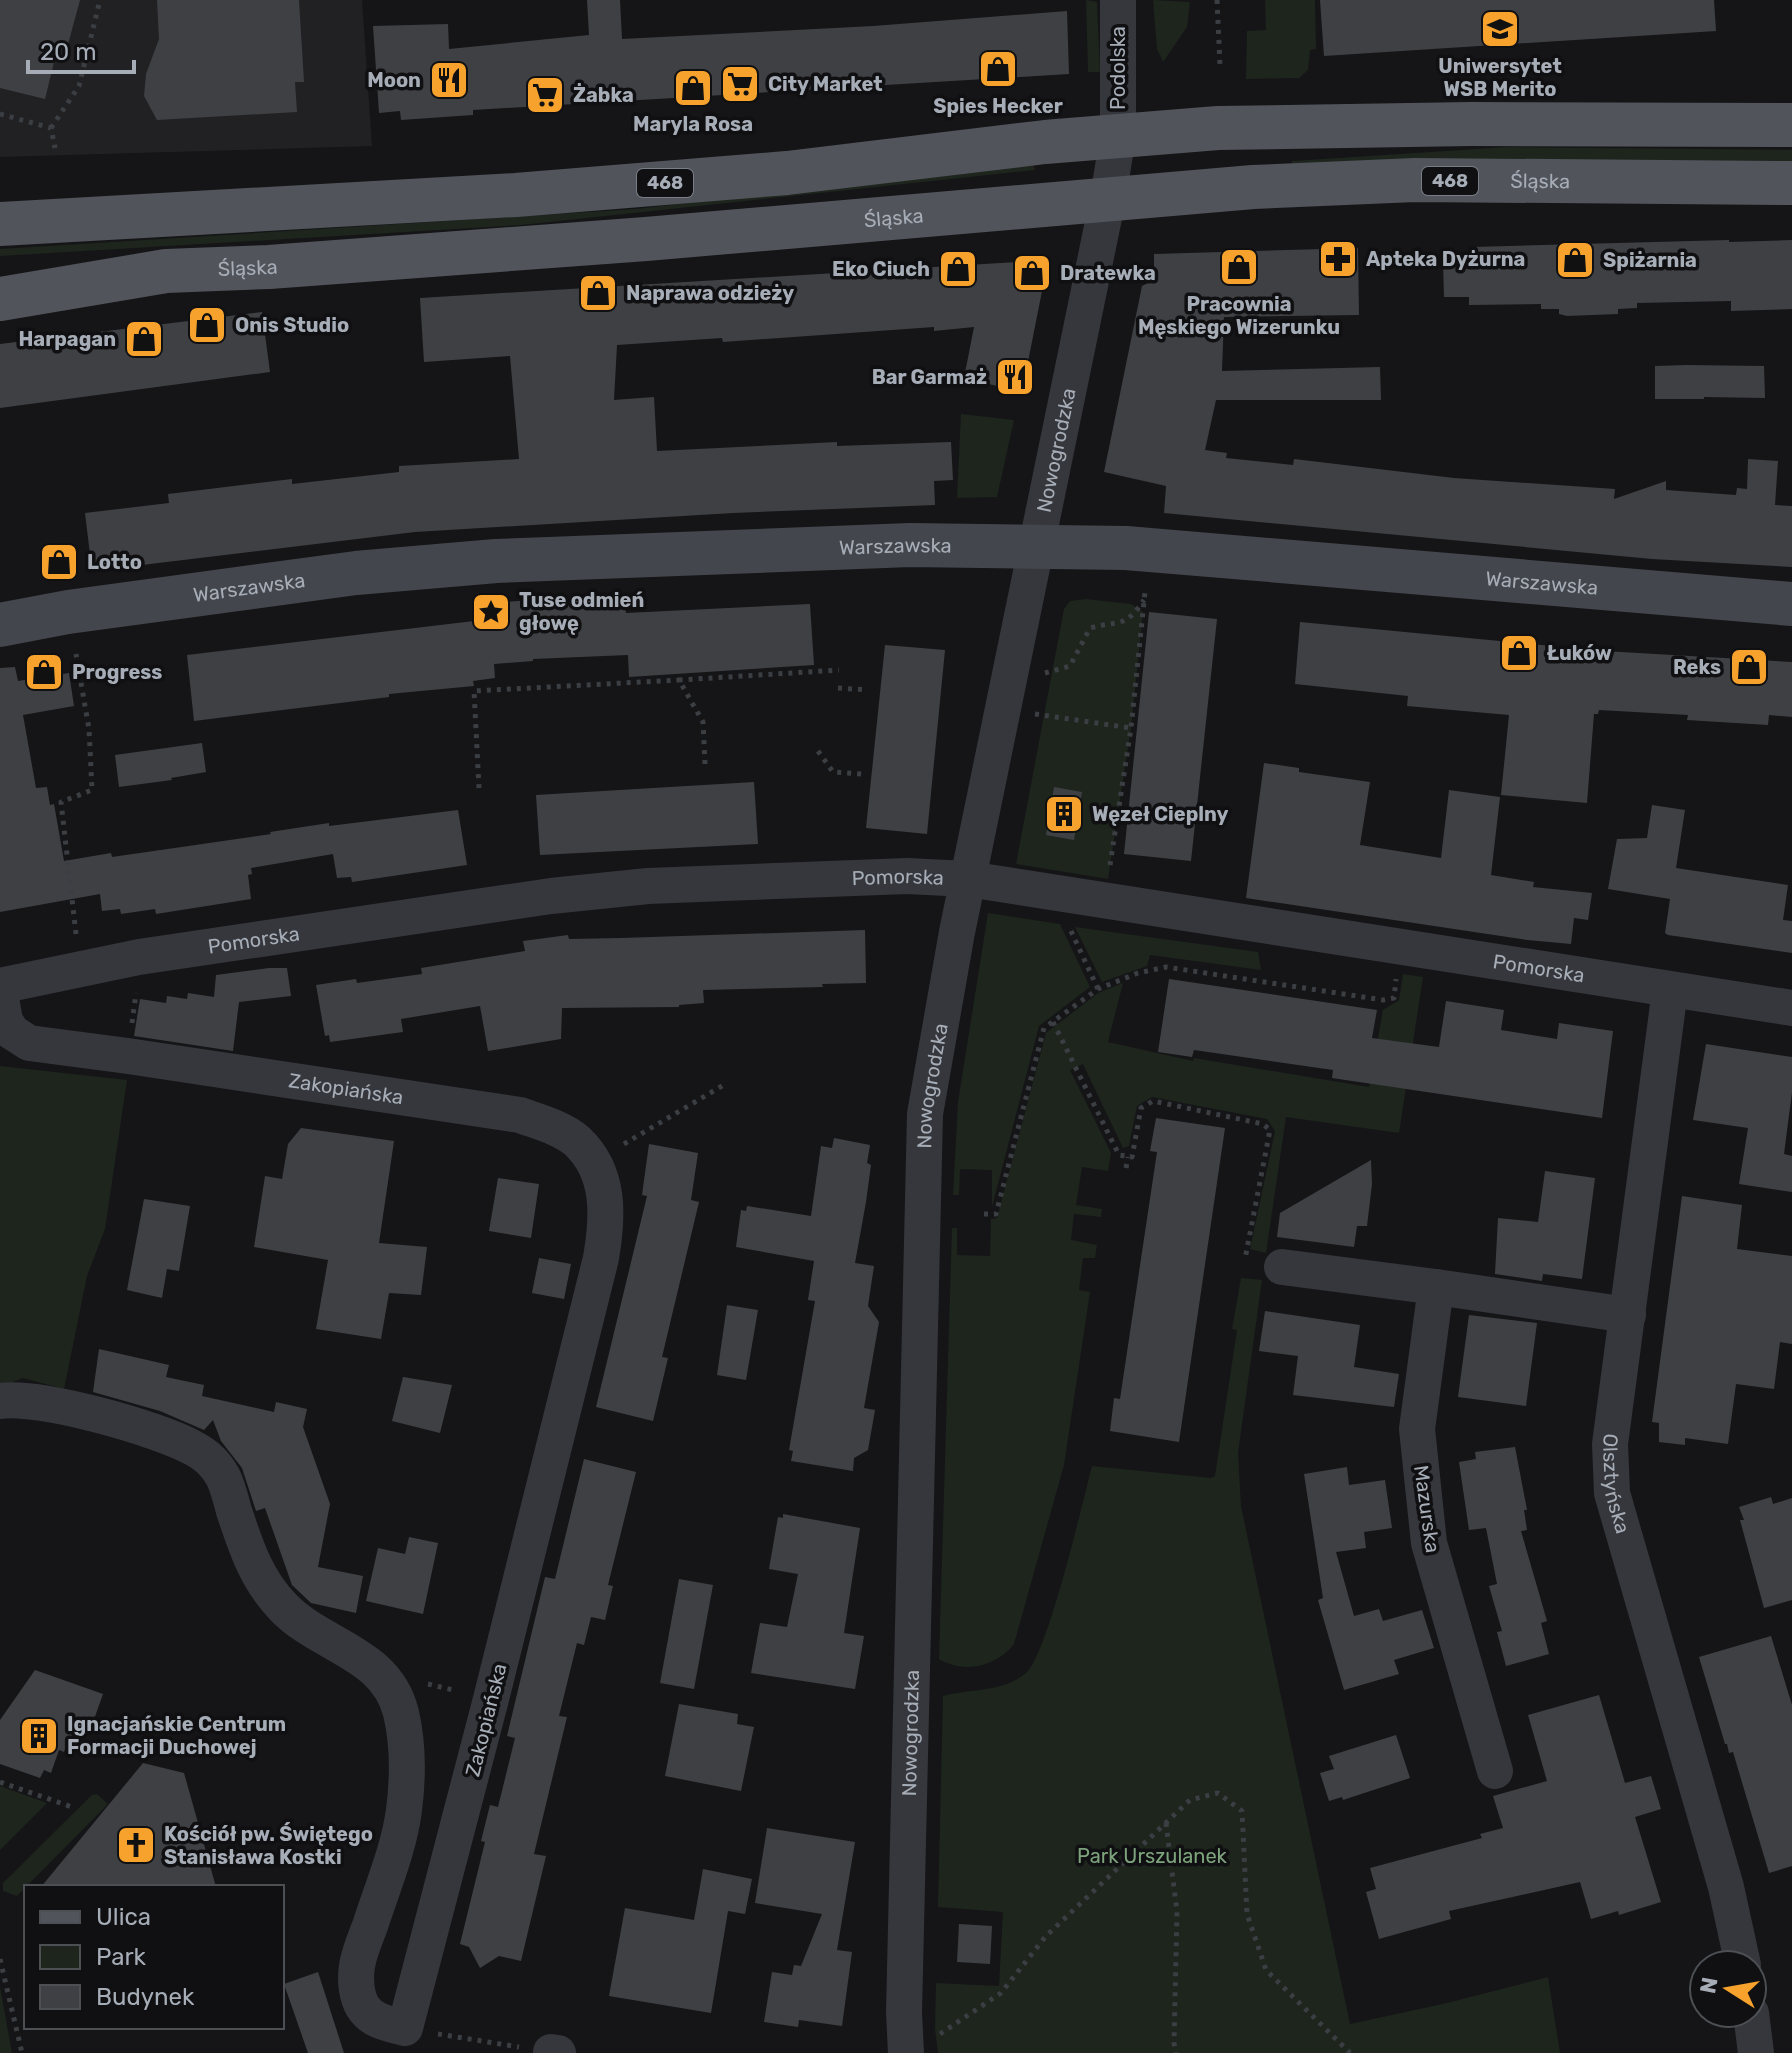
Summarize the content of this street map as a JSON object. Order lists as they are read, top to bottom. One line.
{"streets":{"main road":["468","Śląska"],"street":["Podolska","Nowogrodzka","Warszawska","Pomorska","Zakopiańska","Olsztyńska","Mazurska"]},"crossings":[["Podolska","468"],["Podolska","Nowogrodzka"],["468","Nowogrodzka"],["Śląska","Nowogrodzka"],["Nowogrodzka","Warszawska"],["Nowogrodzka","Pomorska"],["Pomorska","Olsztyńska"]],"parks":["Park Urszulanek"],"places":{"school or university":["Uniwersytet WSB Merito"],"shop":["Spies Hecker","Maryla Rosa","Spiżarnia","Pracownia Męskiego Wizerunku","Eko Ciuch","Dratewka","Naprawa odzieży","Onis Studio","Harpagan","Lotto","Łuków","Reks","Progress"],"restaurant":["Moon","Bar Garmaż"],"supermarket":["City Market","Żabka"],"pharmacy":["Apteka Dyżurna"],"place":["Tuse odmień głowę"],"building":["Węzeł Cieplny","Ignacjańskie Centrum Formacji Duchowej"],"church":["Kościół pw. Świętego Stanisława Kostki"]},"legend":["Ulica","Park","Budynek"],"scale_bar":"20 m","north":"left"}
